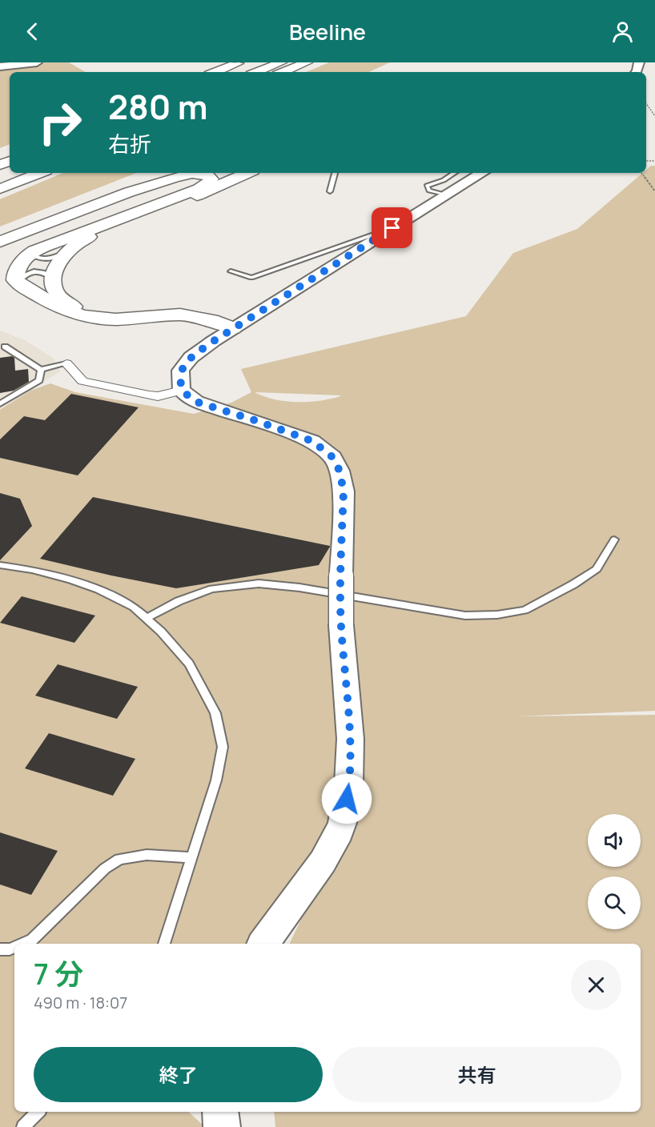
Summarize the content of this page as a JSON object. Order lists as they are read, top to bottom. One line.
{"page":{"header":"Beeline","turn":["280 m","右折"],"heading":["7 分","490 m · 18:07"],"buttons":["終了","共有"]}}
